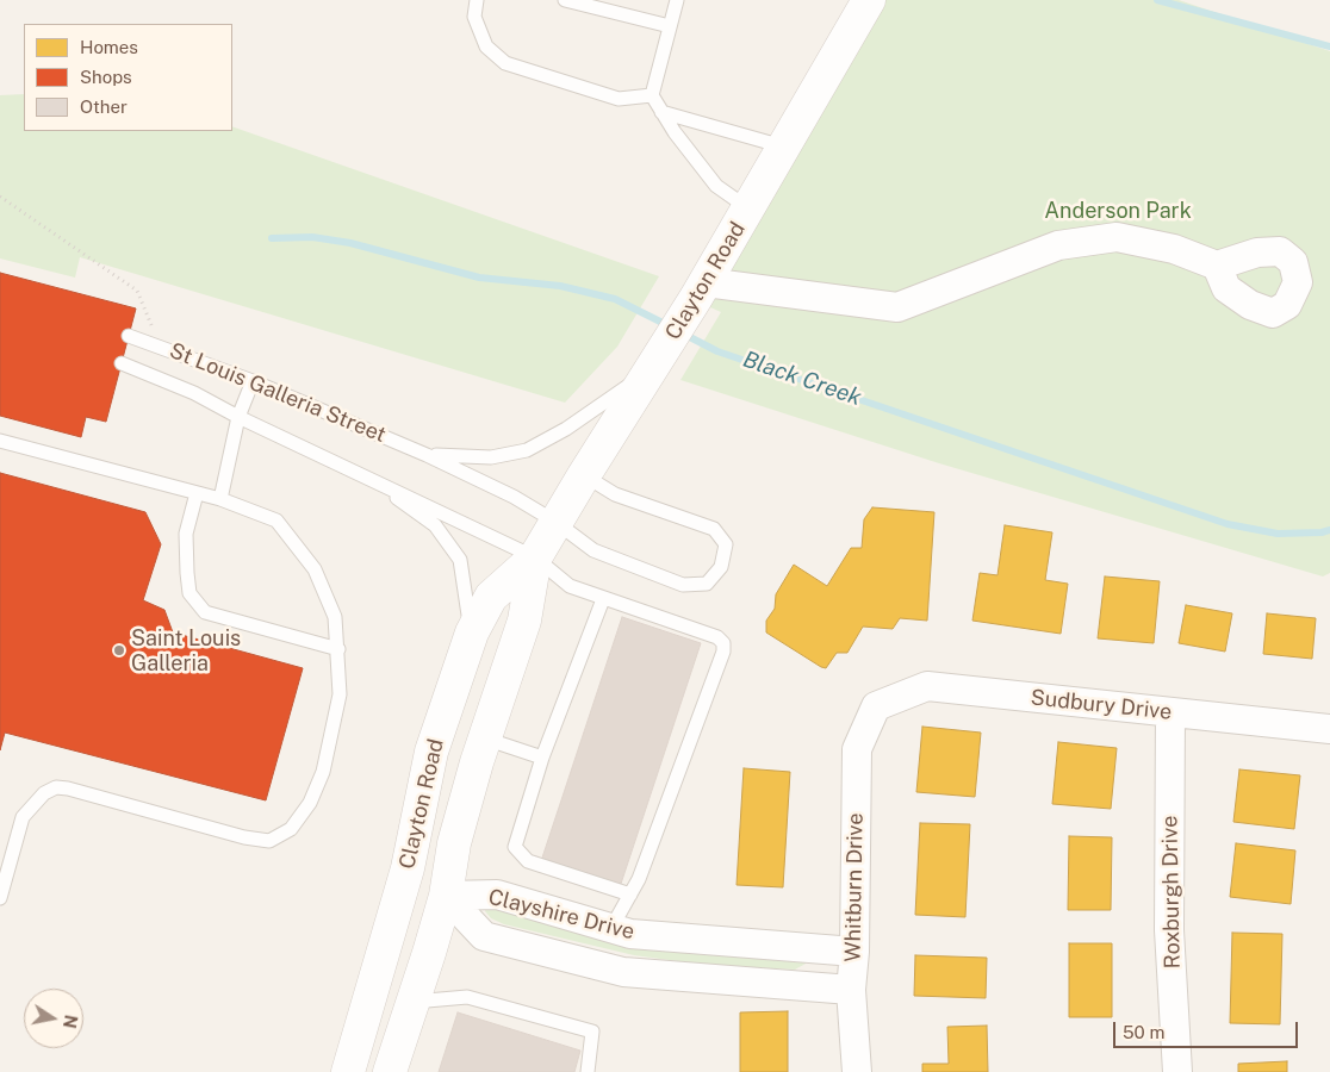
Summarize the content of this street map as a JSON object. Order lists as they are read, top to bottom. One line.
{"streets":{"main road":["Clayton Road"],"street":["Sudbury Drive","Whitburn Drive","Roxburgh Drive","Clayshire Drive"],"lane":["St Louis Galleria Street"]},"crossings":[["Clayton Road","St Louis Galleria Street"],["Clayton Road","Clayshire Drive"],["Sudbury Drive","Whitburn Drive"],["Sudbury Drive","Roxburgh Drive"],["Whitburn Drive","Clayshire Drive"]],"water":["Black Creek"],"parks":["Anderson Park"],"places":["Saint Louis Galleria"],"legend":["Homes","Shops","Other"],"scale_bar":"50 m","north":"right"}
